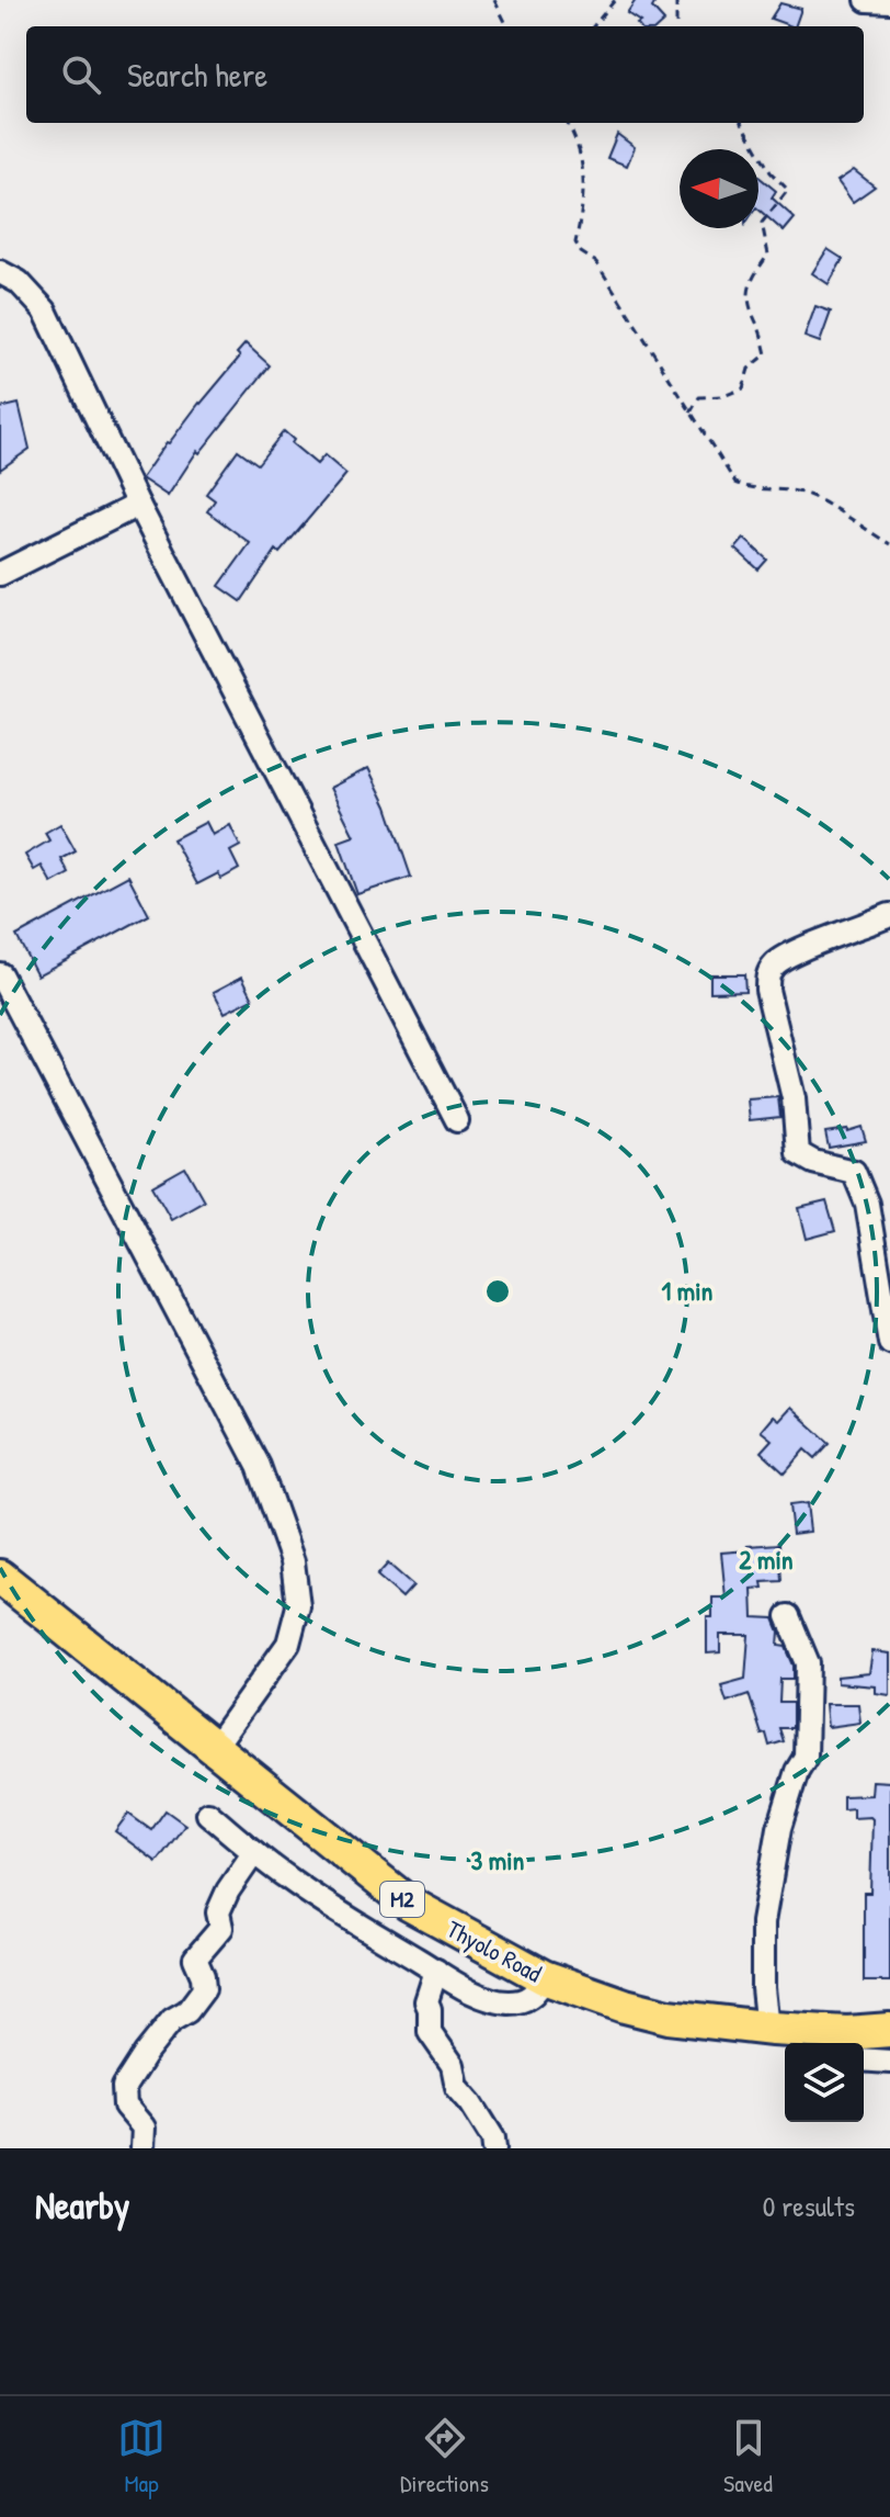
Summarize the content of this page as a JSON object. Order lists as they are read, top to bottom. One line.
{"streets":{"highway":["M2","Thyolo Road"]},"north":"left","page":{"search":"Search here","heading":["Nearby","0 results"],"nav":["Map","Directions","Saved"]},"rings":["1 min","2 min","3 min"]}
